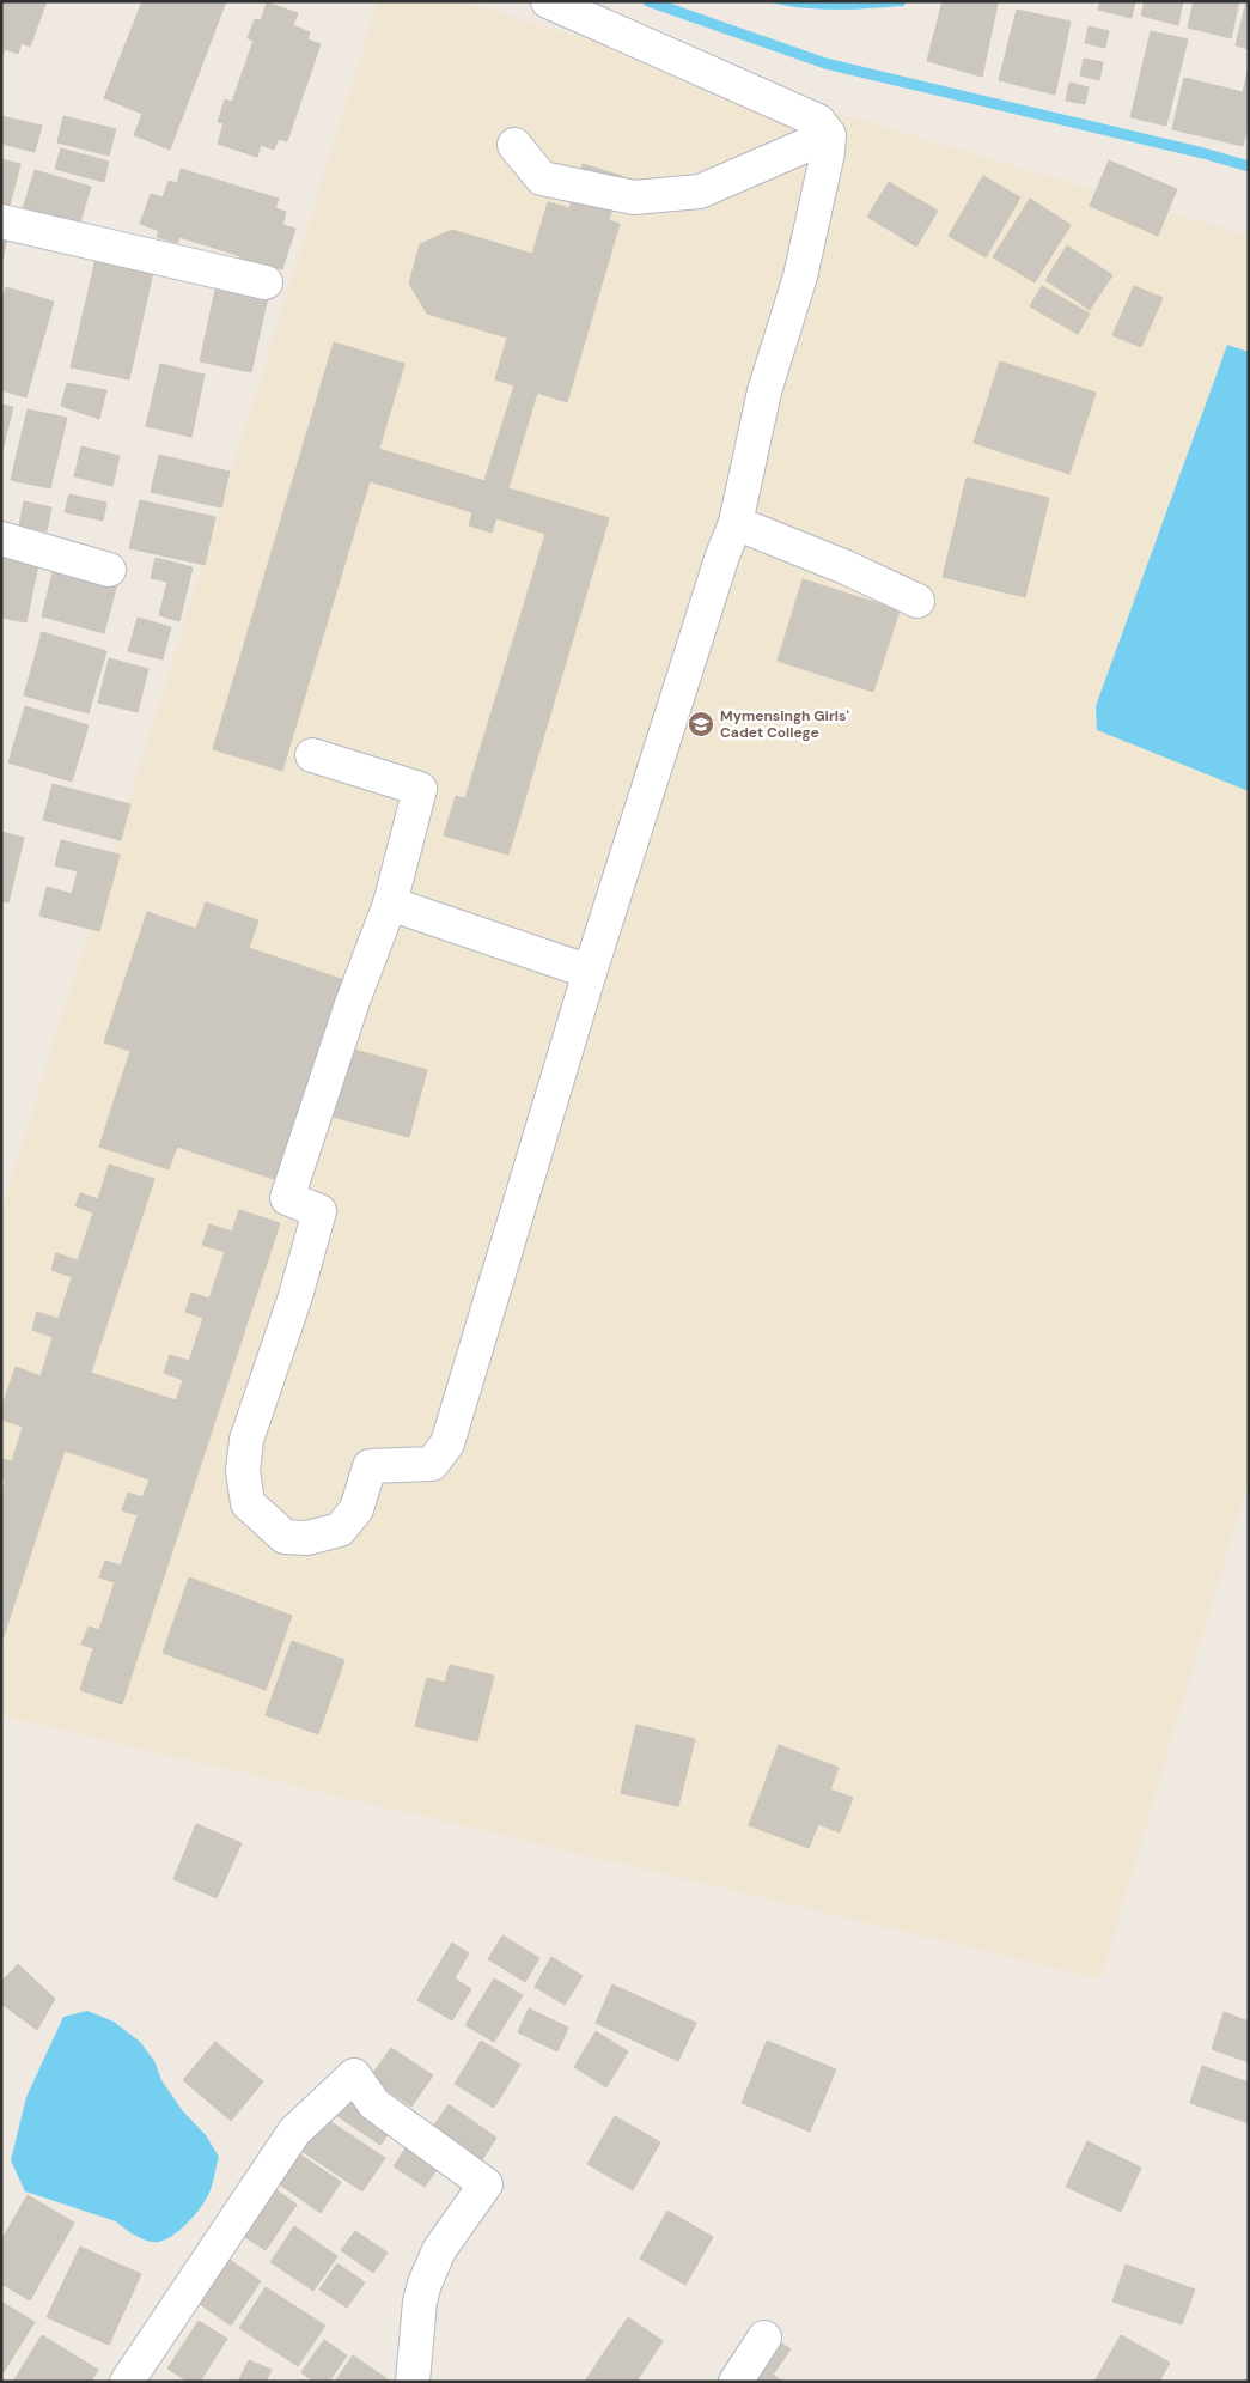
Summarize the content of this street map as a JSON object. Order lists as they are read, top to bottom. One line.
{"places":{"school or university":["Mymensingh Girls' Cadet College"]}}
